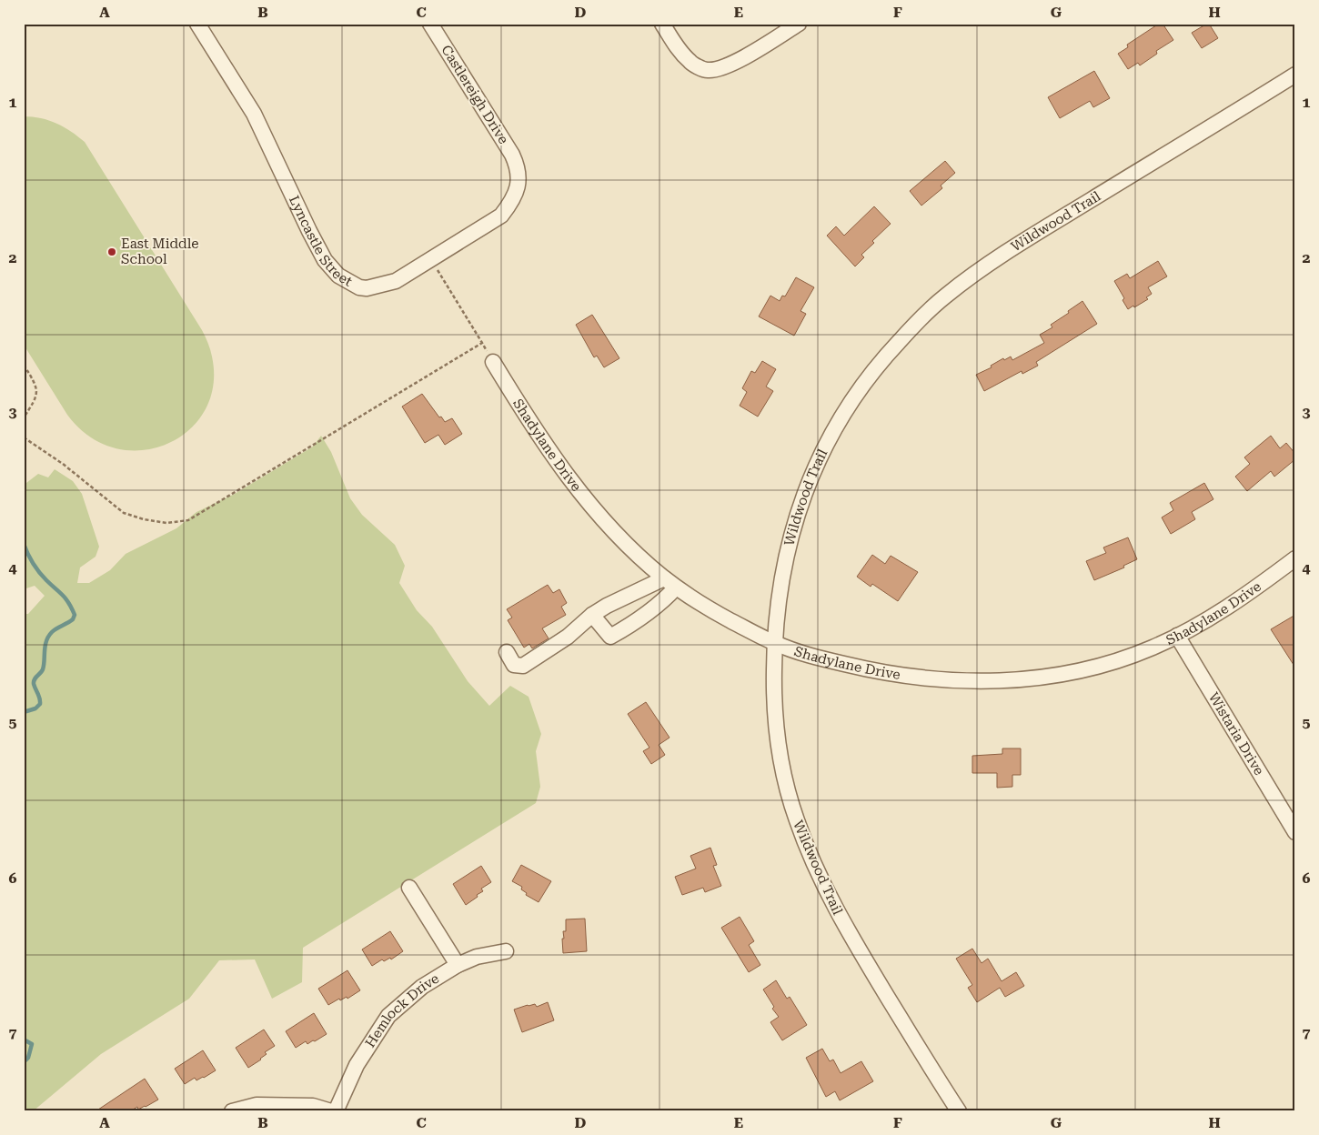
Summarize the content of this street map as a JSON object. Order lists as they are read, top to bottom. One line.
{"streets":{"street":["Castlereigh Drive","Wildwood Trail","Lyncastle Street","Shadylane Drive","Wistaria Drive","Hemlock Drive"]},"crossings":[["Castlereigh Drive","Lyncastle Street"],["Wildwood Trail","Shadylane Drive"],["Shadylane Drive","Wistaria Drive"]],"places":["East Middle School"],"grid":{"columns":["A","B","C","D","E","F","G","H"],"rows":["1","2","3","4","5","6","7"]}}
